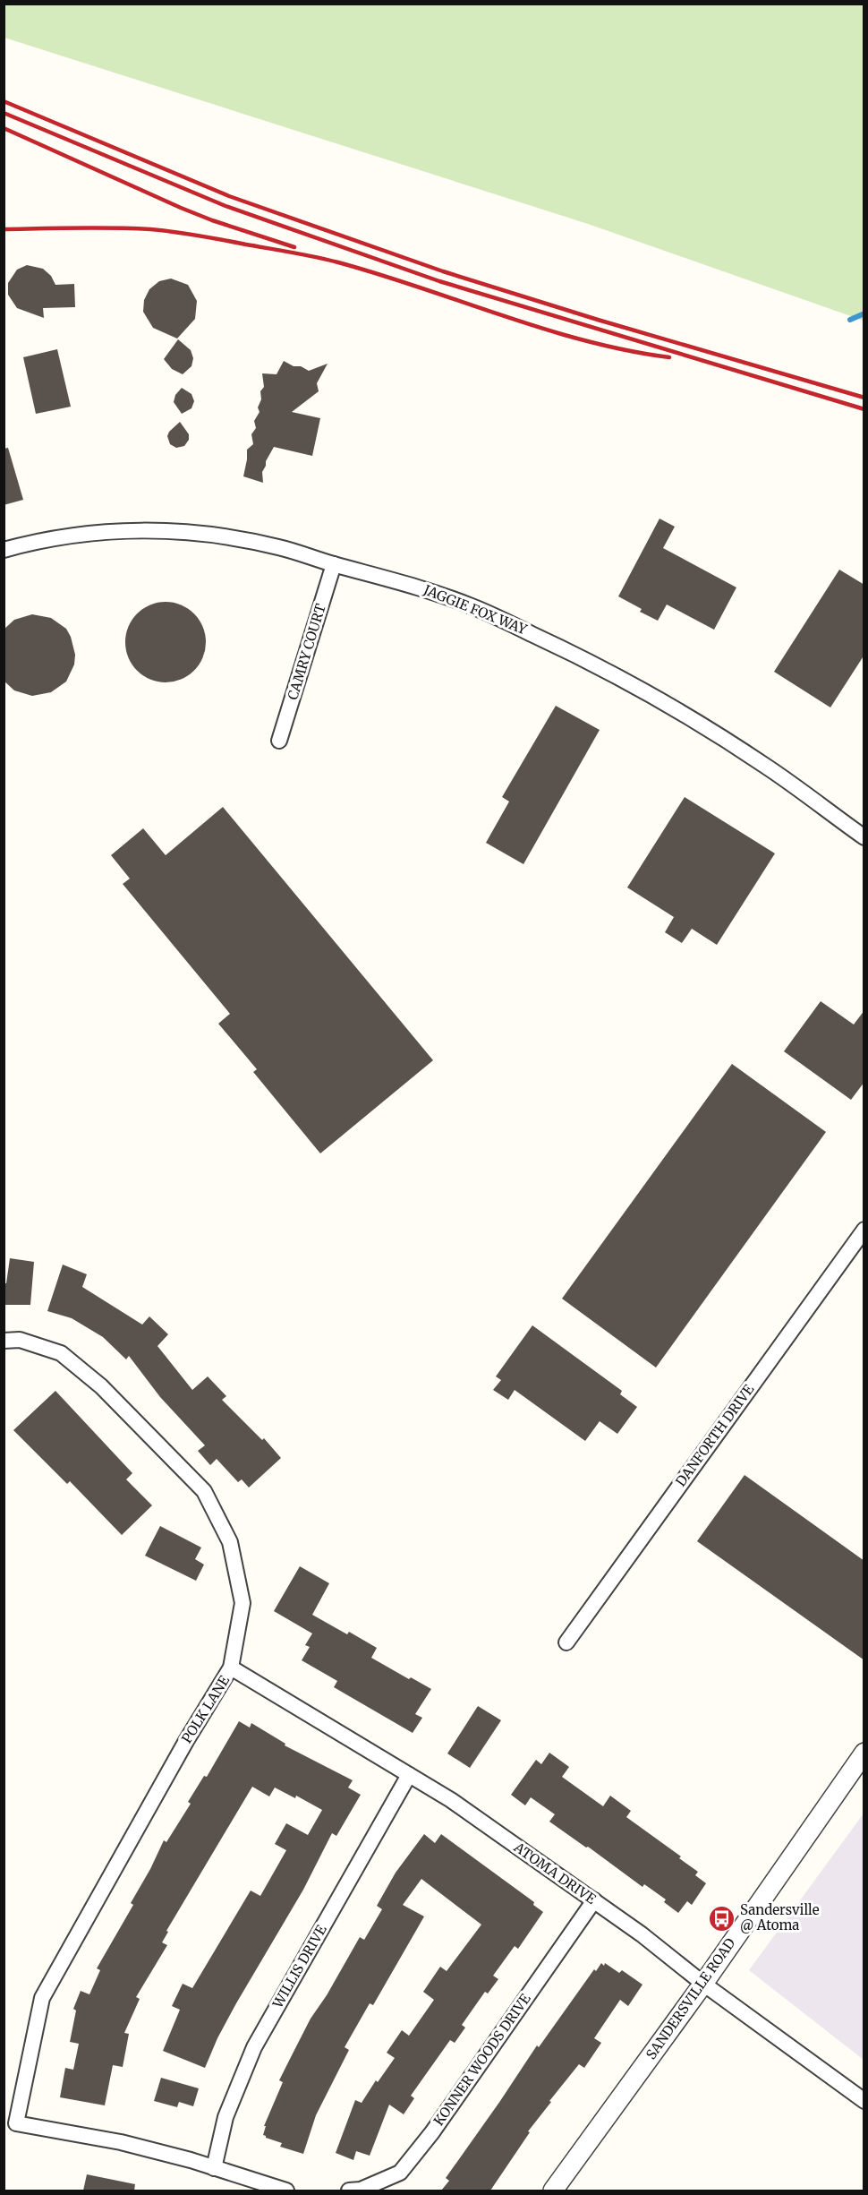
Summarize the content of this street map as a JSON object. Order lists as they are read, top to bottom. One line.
{"streets":{"street":["JAGGIE FOX WAY","CAMRY COURT","DANFORTH DRIVE","POLK LANE","ATOMA DRIVE","WILLIS DRIVE","SANDERSVILLE ROAD","KONNER WOODS DRIVE"]},"crossings":[["JAGGIE FOX WAY","CAMRY COURT"],["POLK LANE","ATOMA DRIVE"],["POLK LANE","WILLIS DRIVE"],["ATOMA DRIVE","WILLIS DRIVE"],["ATOMA DRIVE","SANDERSVILLE ROAD"],["ATOMA DRIVE","KONNER WOODS DRIVE"]],"places":{"bus stop":["Sandersville @ Atoma"]}}
